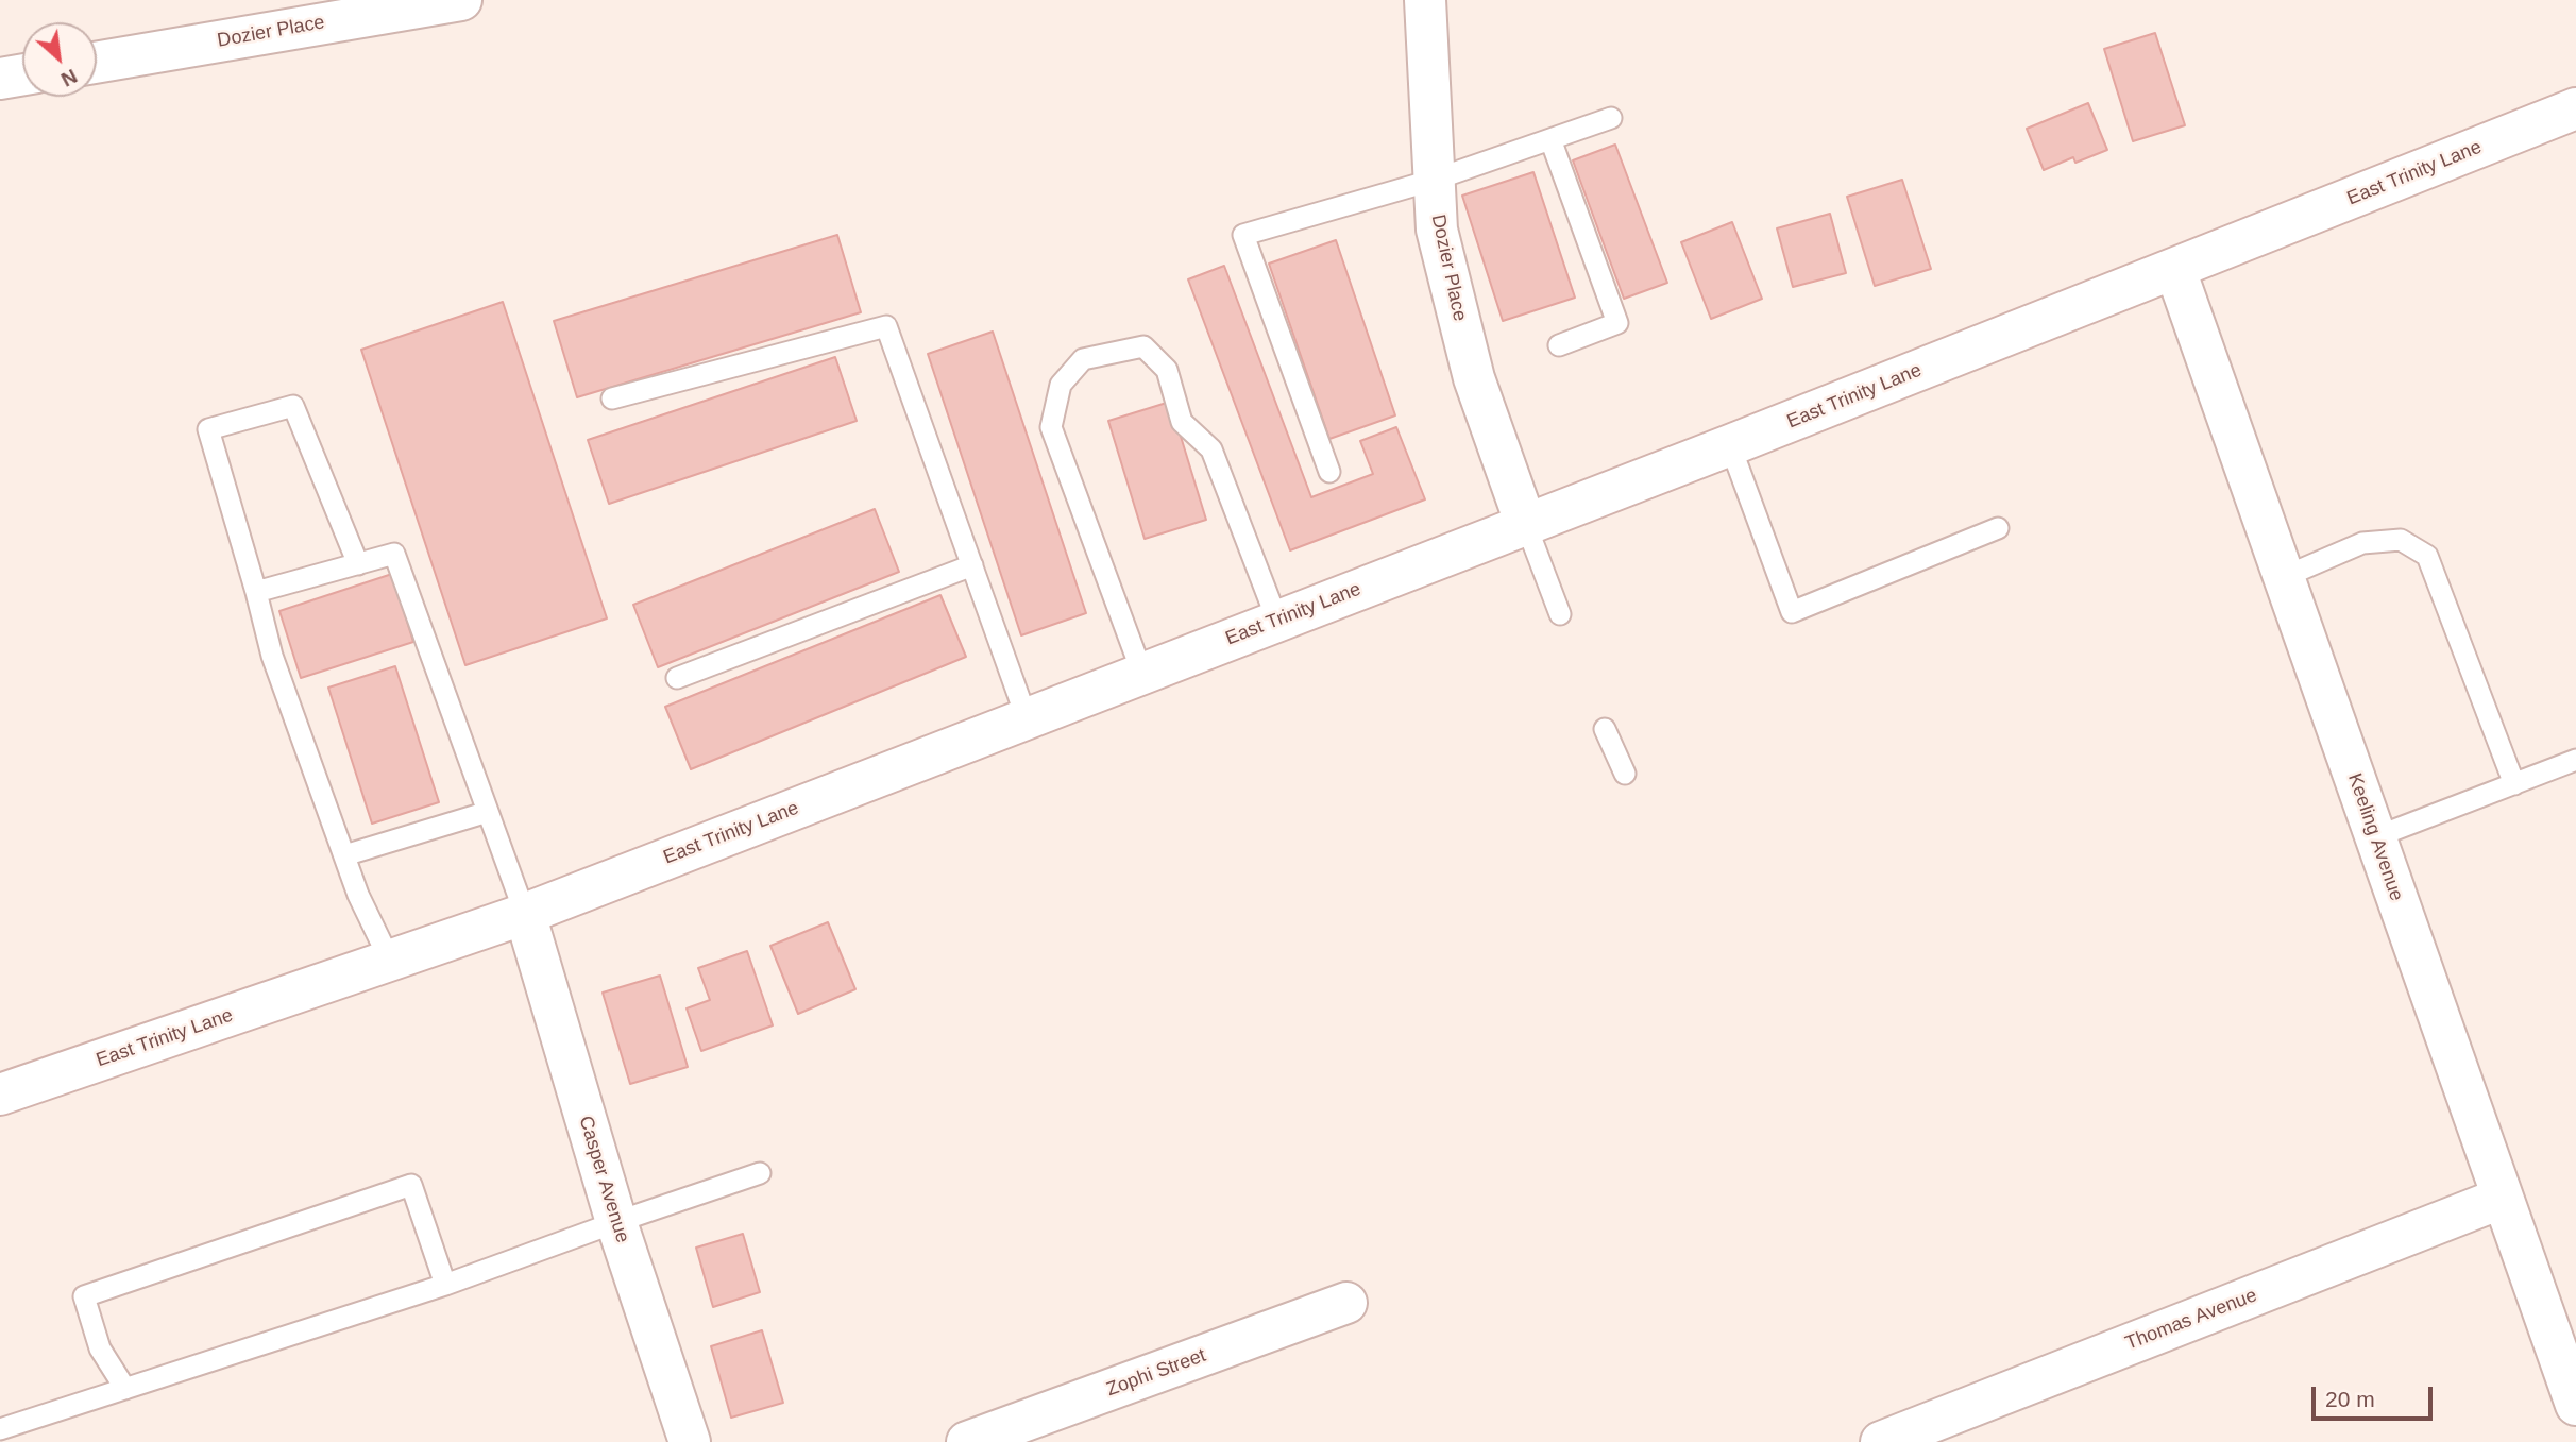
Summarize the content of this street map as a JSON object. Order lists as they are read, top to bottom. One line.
{"streets":{"street":["Dozier Place","East Trinity Lane","Keeling Avenue","Casper Avenue","Thomas Avenue","Zophi Street"]},"crossings":[["Dozier Place","East Trinity Lane"],["East Trinity Lane","Keeling Avenue"],["East Trinity Lane","Casper Avenue"],["Keeling Avenue","Thomas Avenue"]],"scale_bar":"20 m","north":"bottom right"}
